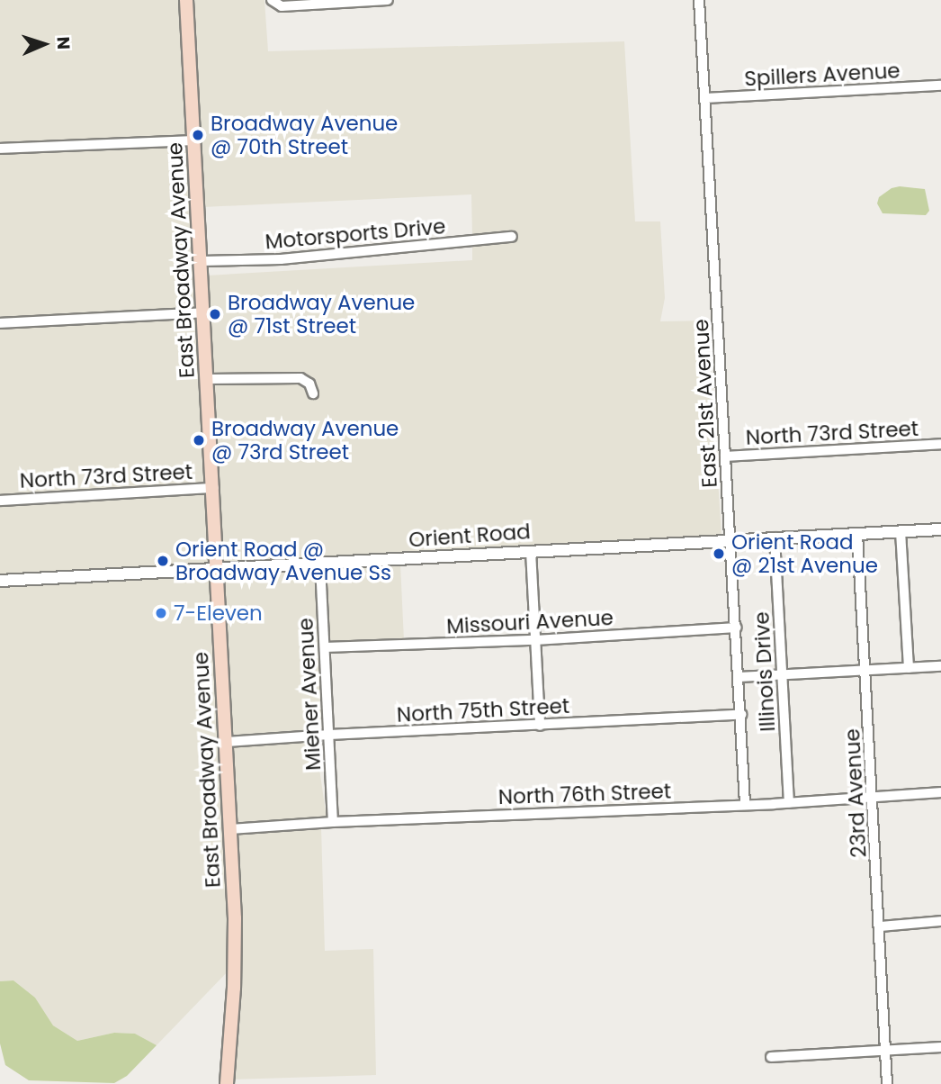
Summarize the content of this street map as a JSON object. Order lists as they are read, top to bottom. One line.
{"streets":{"main road":["East Broadway Avenue"],"street":["Spillers Avenue","Motorsports Drive","East 21st Avenue","North 73rd Street","Orient Road","Missouri Avenue","Illinois Drive","Miener Avenue","North 75th Street","23rd Avenue","North 76th Street"]},"crossings":[["Spillers Avenue","East 21st Avenue"],["Motorsports Drive","East Broadway Avenue"],["East Broadway Avenue","North 73rd Street"],["East Broadway Avenue","Orient Road"],["East Broadway Avenue","North 75th Street"],["East Broadway Avenue","North 76th Street"],["East 21st Avenue","North 73rd Street"],["East 21st Avenue","Orient Road"],["East 21st Avenue","Missouri Avenue"],["East 21st Avenue","North 75th Street"],["East 21st Avenue","North 76th Street"],["Orient Road","Illinois Drive"],["Orient Road","Miener Avenue"],["Orient Road","23rd Avenue"],["Missouri Avenue","Miener Avenue"],["Illinois Drive","North 76th Street"],["Miener Avenue","North 75th Street"],["Miener Avenue","North 76th Street"],["23rd Avenue","North 76th Street"]],"places":["Broadway Avenue @ 70th Street","Broadway Avenue @ 71st Street","Broadway Avenue @ 73rd Street","Orient Road @ 21st Avenue","Orient Road @ Broadway Avenue Ss","7-Eleven"],"north":"right"}
